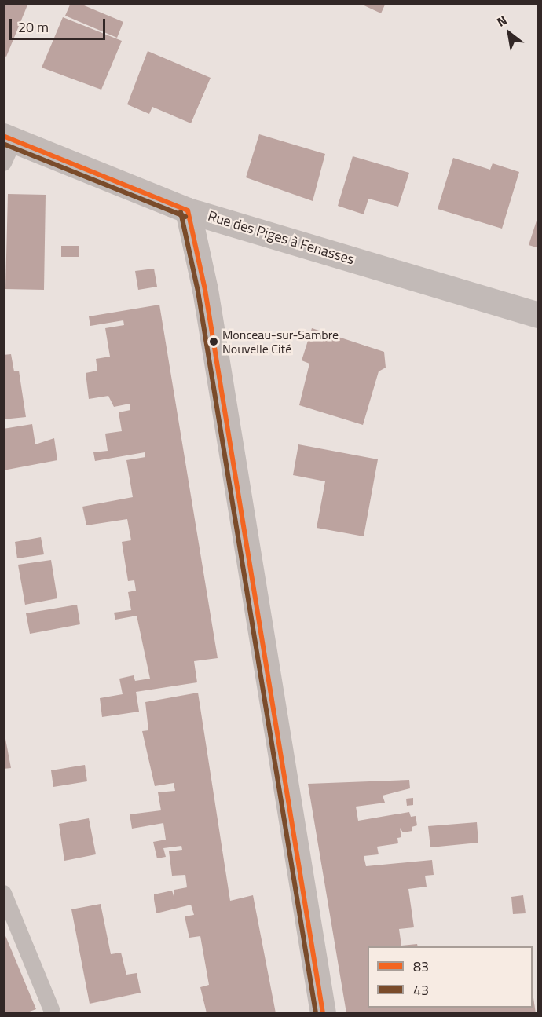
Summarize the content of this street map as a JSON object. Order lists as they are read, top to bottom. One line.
{"streets":{"street":["Rue des Piges à Fenasses"]},"places":["Monceau-sur-Sambre Nouvelle Cité"],"lines":["transit line 83","transit line 43"],"legend":["83","43"],"scale_bar":"20 m","north":"top left"}
